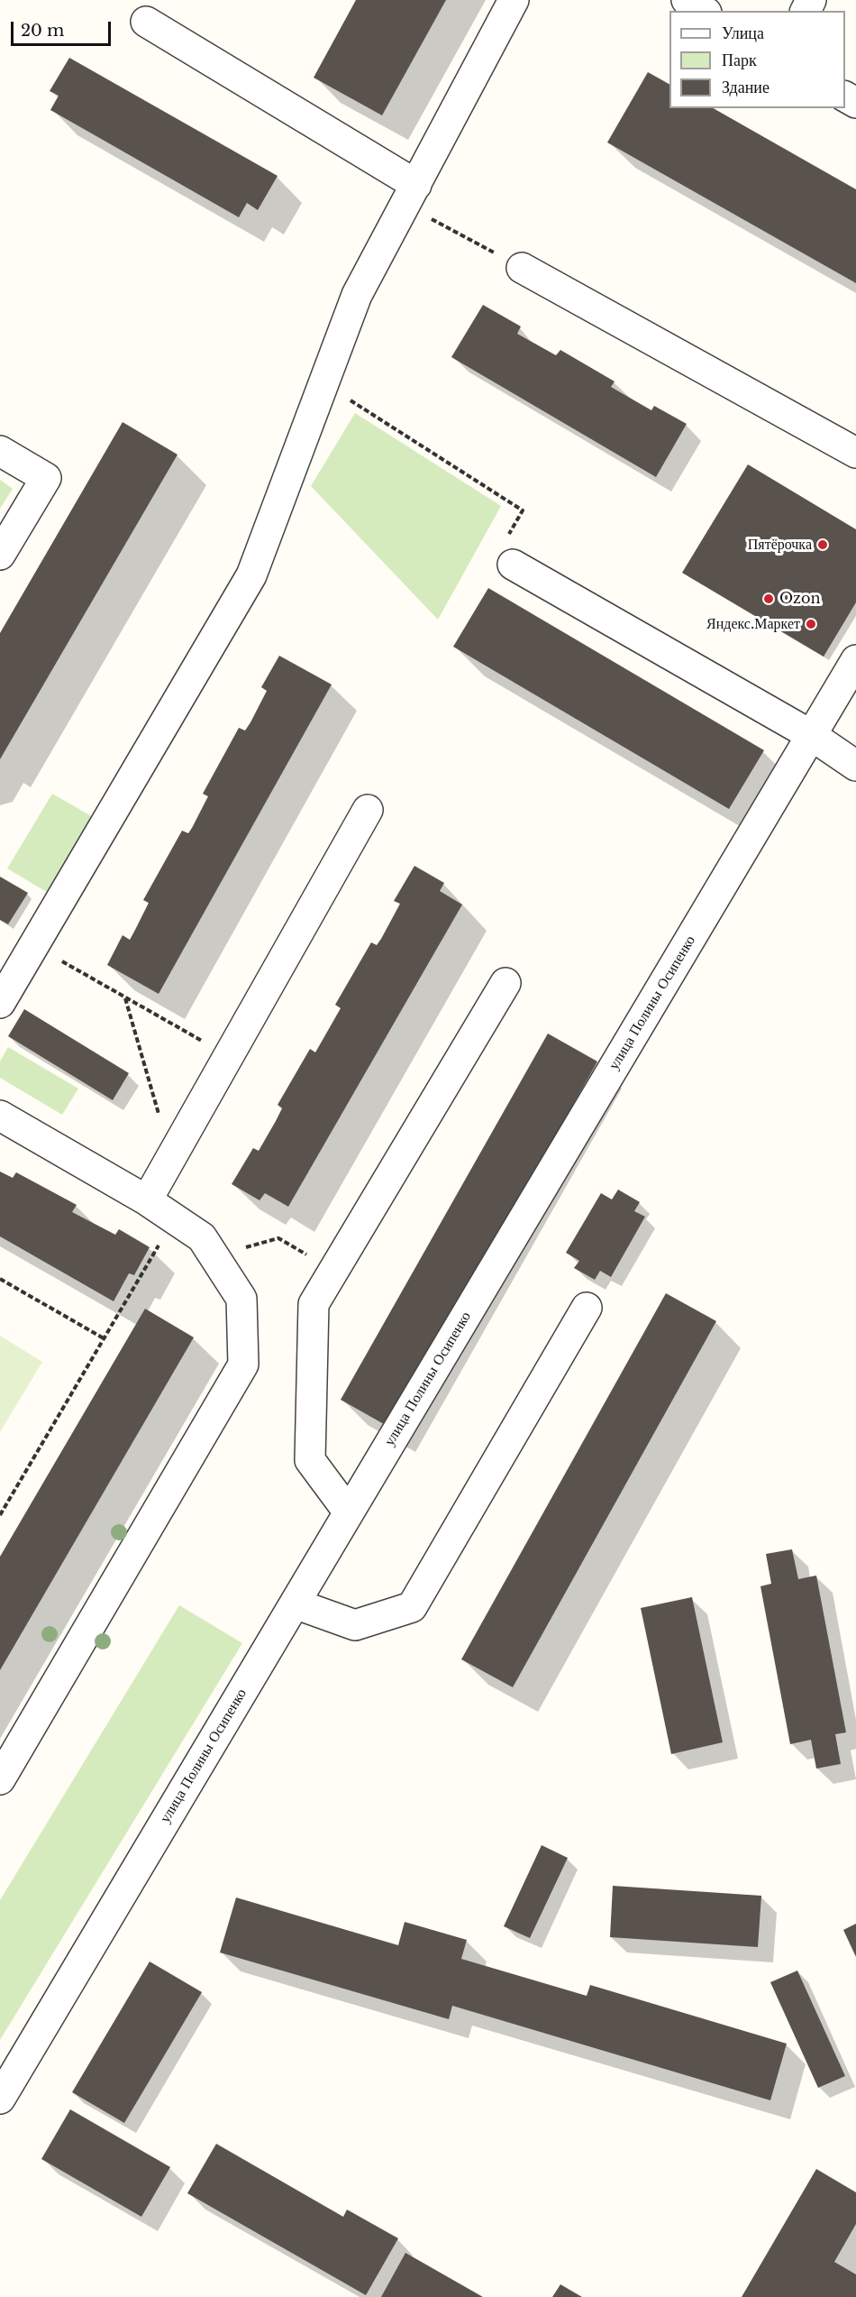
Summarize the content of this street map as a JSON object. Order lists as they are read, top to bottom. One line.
{"streets":{"street":["улица Полины Осипенко"]},"places":["Пятёрочка","Ozon","Яндекс.Маркет"],"legend":["Улица","Парк","Здание"],"scale_bar":"20 m"}
